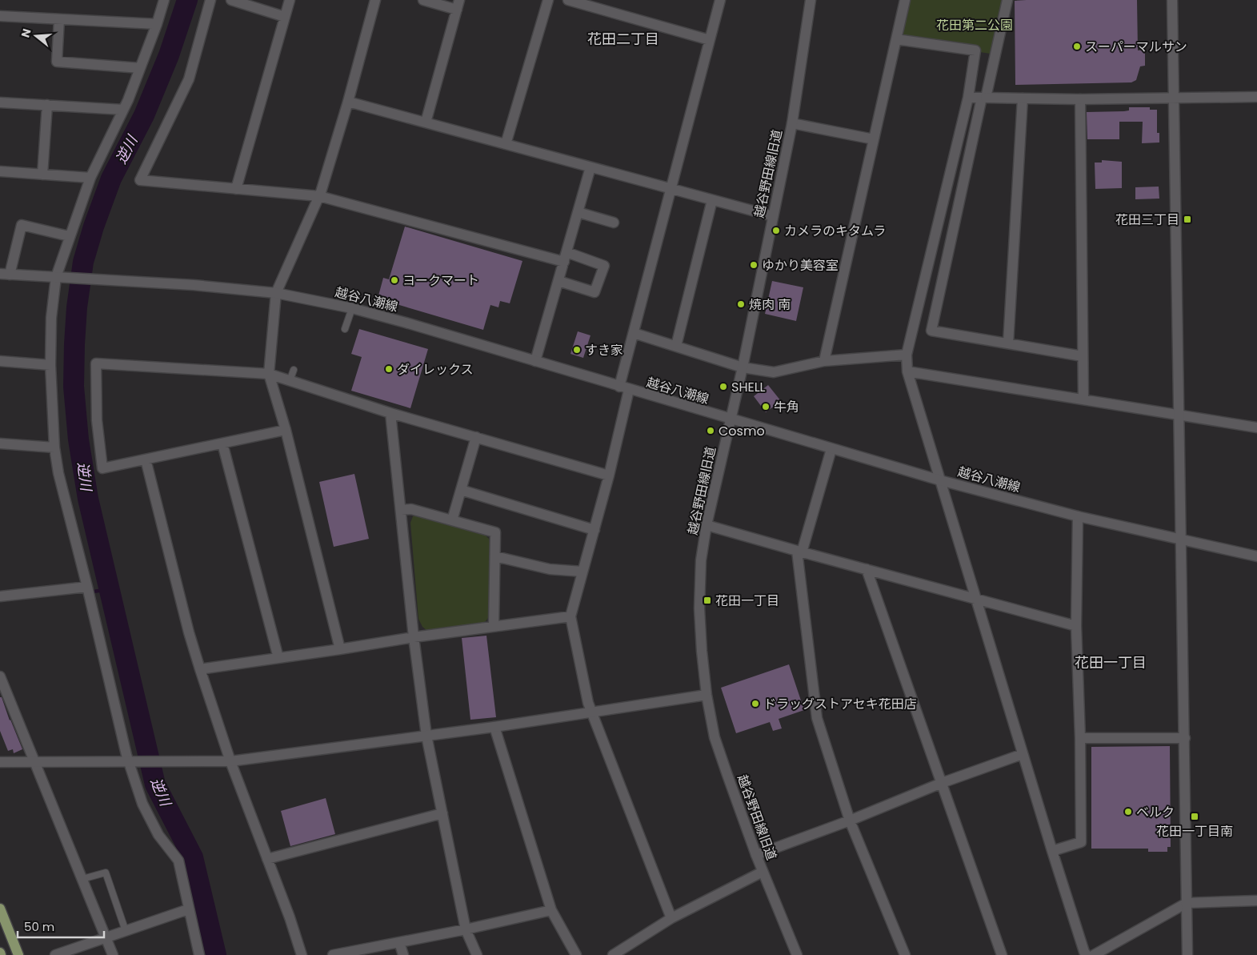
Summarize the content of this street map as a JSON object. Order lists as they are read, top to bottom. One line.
{"streets":{"street":["越谷野田線旧道","越谷八潮線"]},"crossings":[["越谷野田線旧道","越谷八潮線"]],"districts":["花田二丁目","花田一丁目"],"water":["逆川"],"parks":["花田第二公園"],"places":{"other":["スーパーマルサン","カメラのキタムラ","ゆかり美容室","ヨークマート","焼肉 南","すき家","ダイレックス","SHELL","牛角","Cosmo","ドラッグストアセキ花田店","ベルク"],"transit":["花田三丁目","花田一丁目","花田一丁目南"]},"scale_bar":"50 m","north":"left"}
